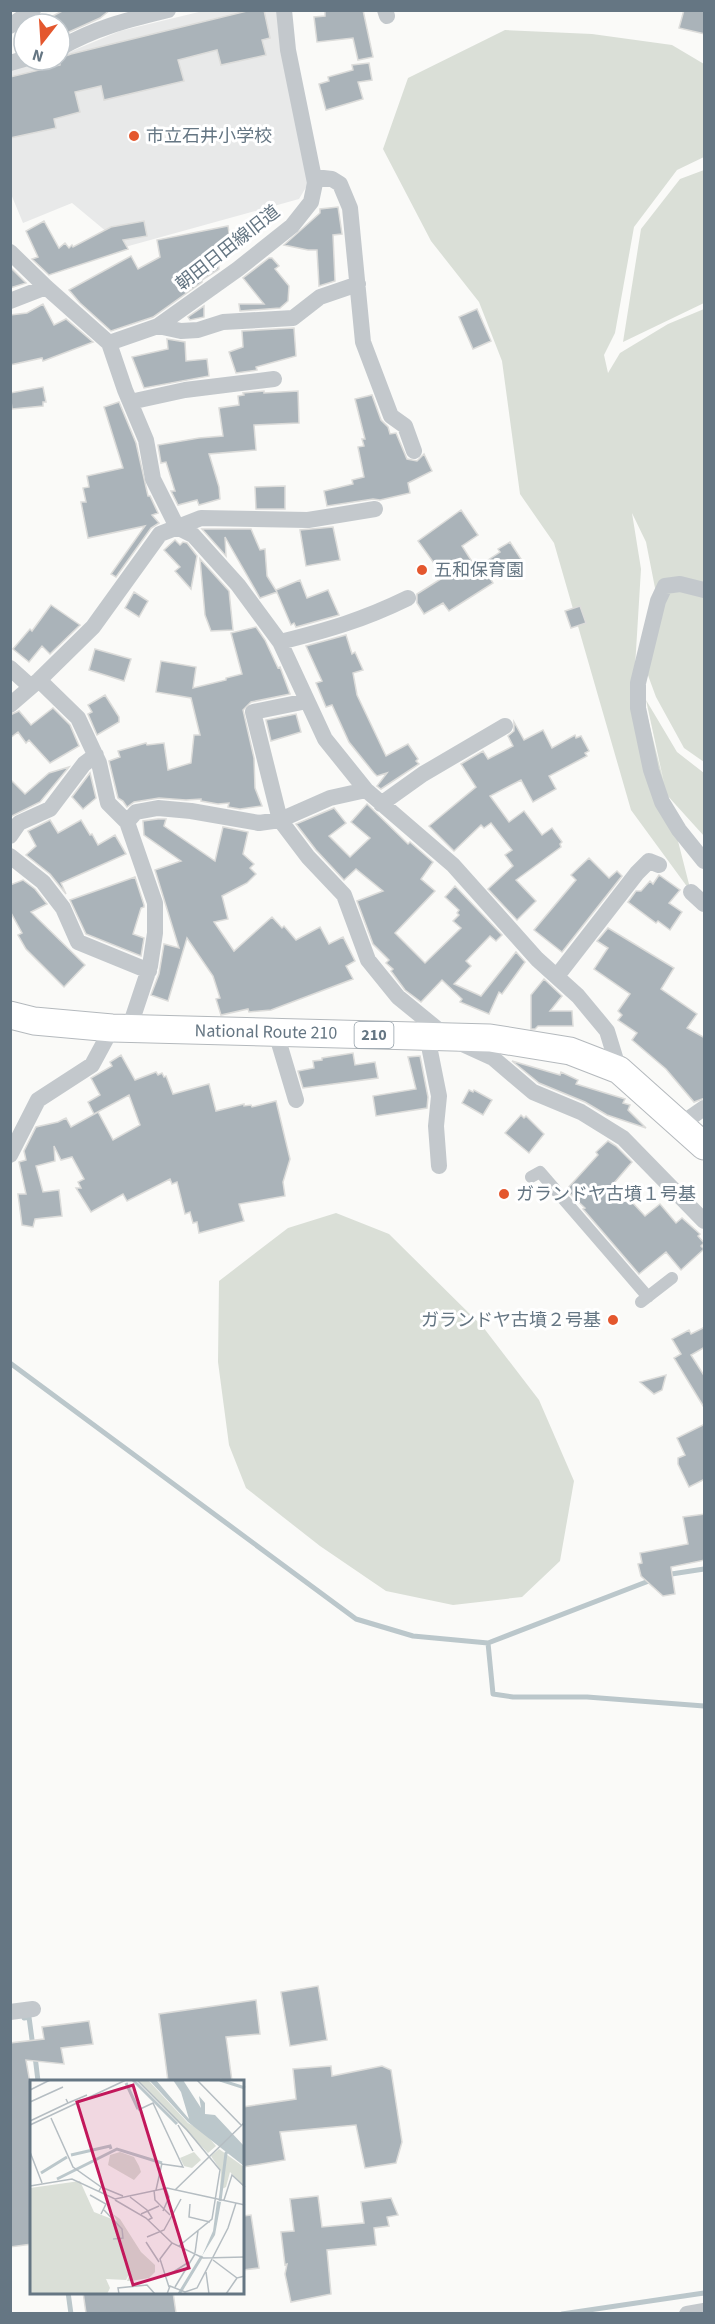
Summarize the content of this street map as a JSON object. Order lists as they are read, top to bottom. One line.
{"streets":{"highway":["National Route 210","210"],"street":["朝田日田線旧道"]},"places":["市立石井小学校","五和保育園","ガランドヤ古墳１号基","ガランドヤ古墳２号基"],"north":"bottom"}
